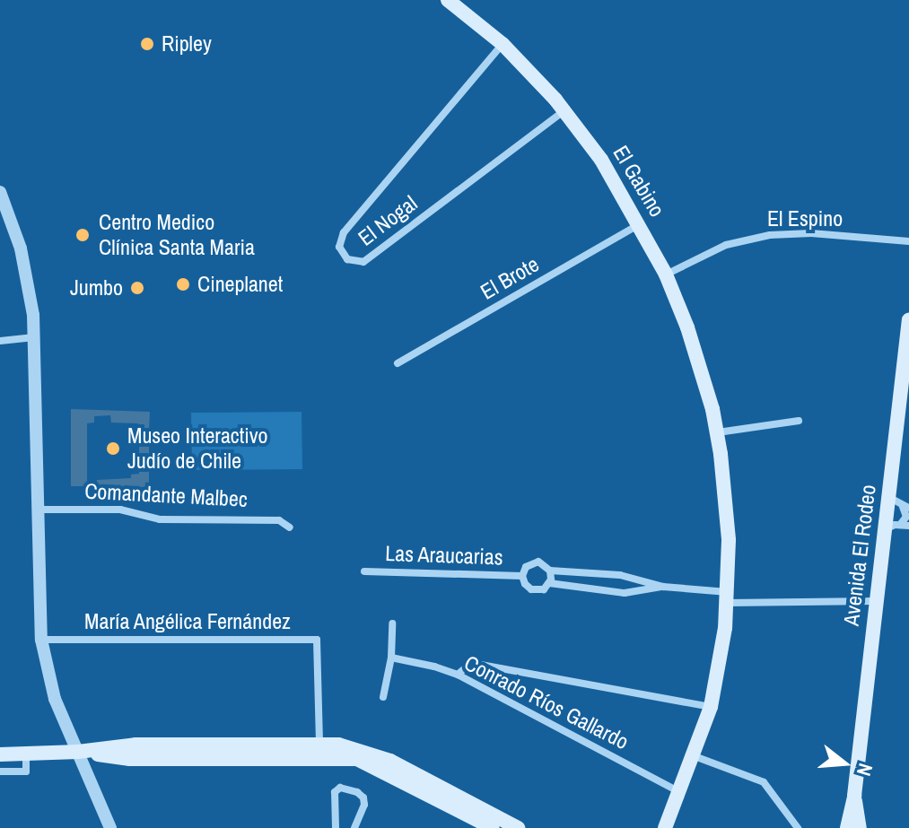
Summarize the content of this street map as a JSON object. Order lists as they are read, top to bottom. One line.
{"streets":{"main road":["El Gabino","Avenida El Rodeo"],"street":["El Espino","El Nogal","El Brote","Comandante Malbec","Las Araucarias","María Angélica Fernández","Conrado Ríos Gallardo"]},"crossings":[["El Gabino","El Espino"],["El Gabino","El Nogal"],["El Gabino","El Brote"],["El Gabino","Las Araucarias"],["El Gabino","Conrado Ríos Gallardo"],["Las Araucarias","Avenida El Rodeo"]],"places":["Ripley","Centro Medico Clínica Santa Maria","Cineplanet","Jumbo","Museo Interactivo Judío de Chile"],"north":"right"}
